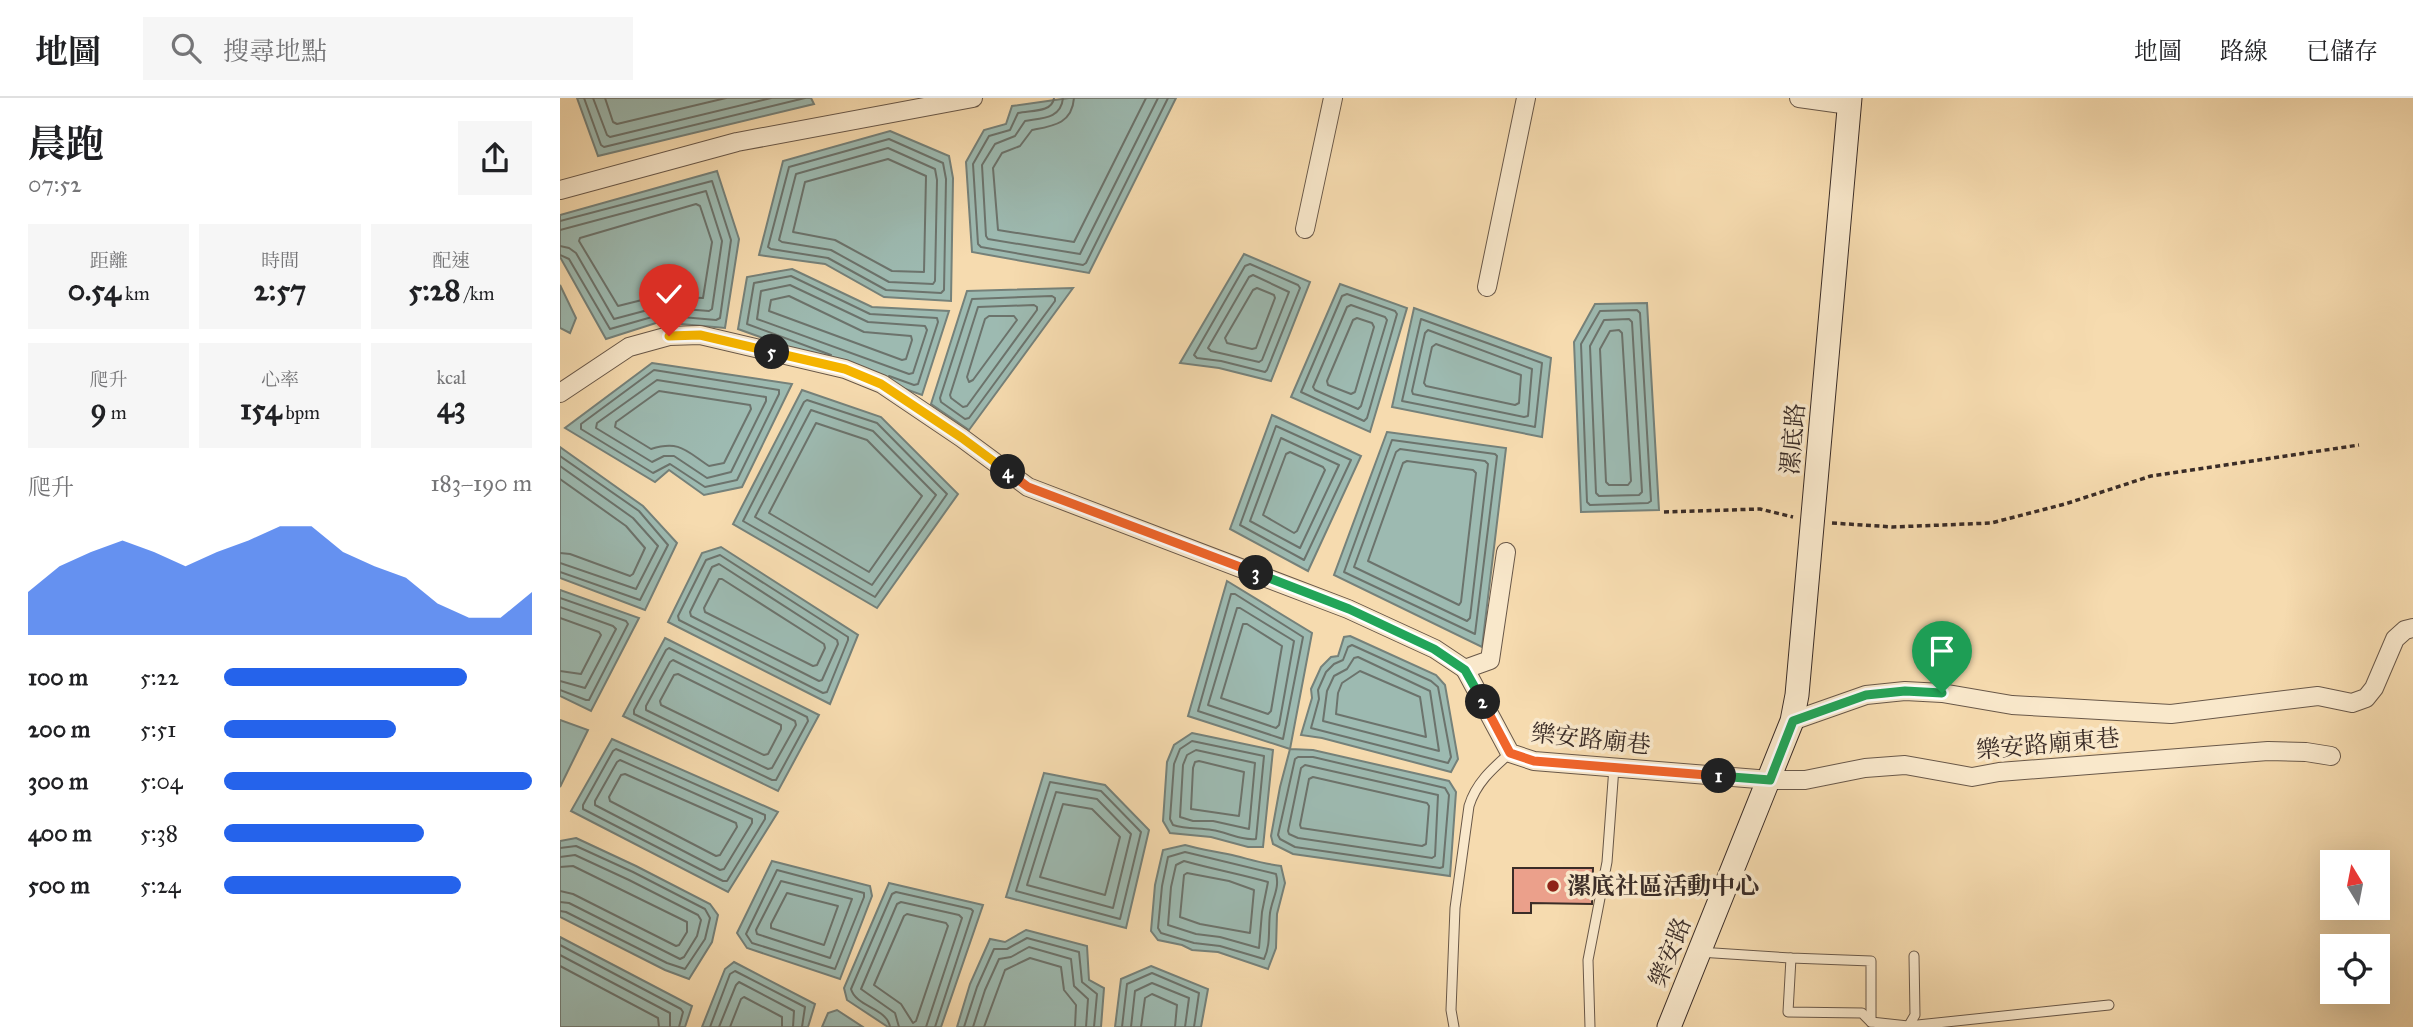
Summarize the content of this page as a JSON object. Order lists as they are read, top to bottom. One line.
{"streets":{"street":["漯底路","樂安路廟巷","樂安路廟東巷","樂安路"]},"crossings":[["漯底路","樂安路廟巷"],["漯底路","樂安路廟東巷"],["漯底路","樂安路"],["樂安路廟巷","樂安路廟東巷"],["樂安路廟巷","樂安路"],["樂安路廟東巷","樂安路"]],"places":["漯底社區活動中心"],"north":"top","page":{"header":"地圖","search":"搜尋地點","nav":["地圖","路線","已儲存"],"heading":["晨跑","07:52"],"stats":[["距離","0.54 km"],["時間","2:57"],["配速","5:28 /km"],["爬升","9 m"],["心率","154 bpm"],["kcal","43"]],"pins":["5","4","3","2","1"],"chart":["爬升","183–190 m"],"list":[{"name":"100 m","note":"5:22"},{"name":"200 m","note":"5:51"},{"name":"300 m","note":"5:04"},{"name":"400 m","note":"5:38"},{"name":"500 m","note":"5:24"}]}}
